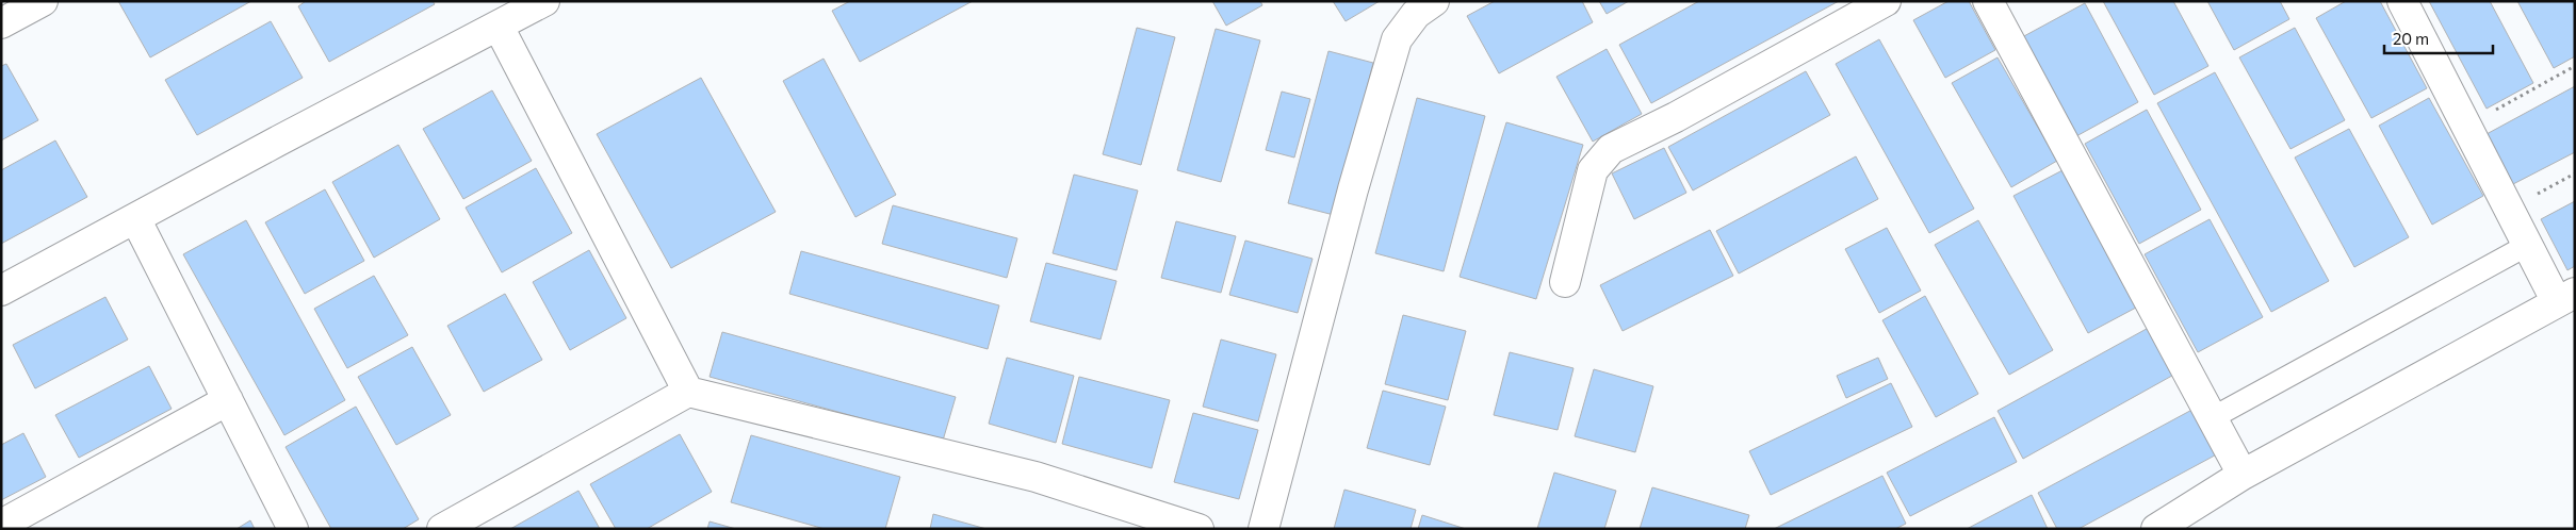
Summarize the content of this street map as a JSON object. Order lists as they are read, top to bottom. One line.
{"scale_bar":"20 m"}
